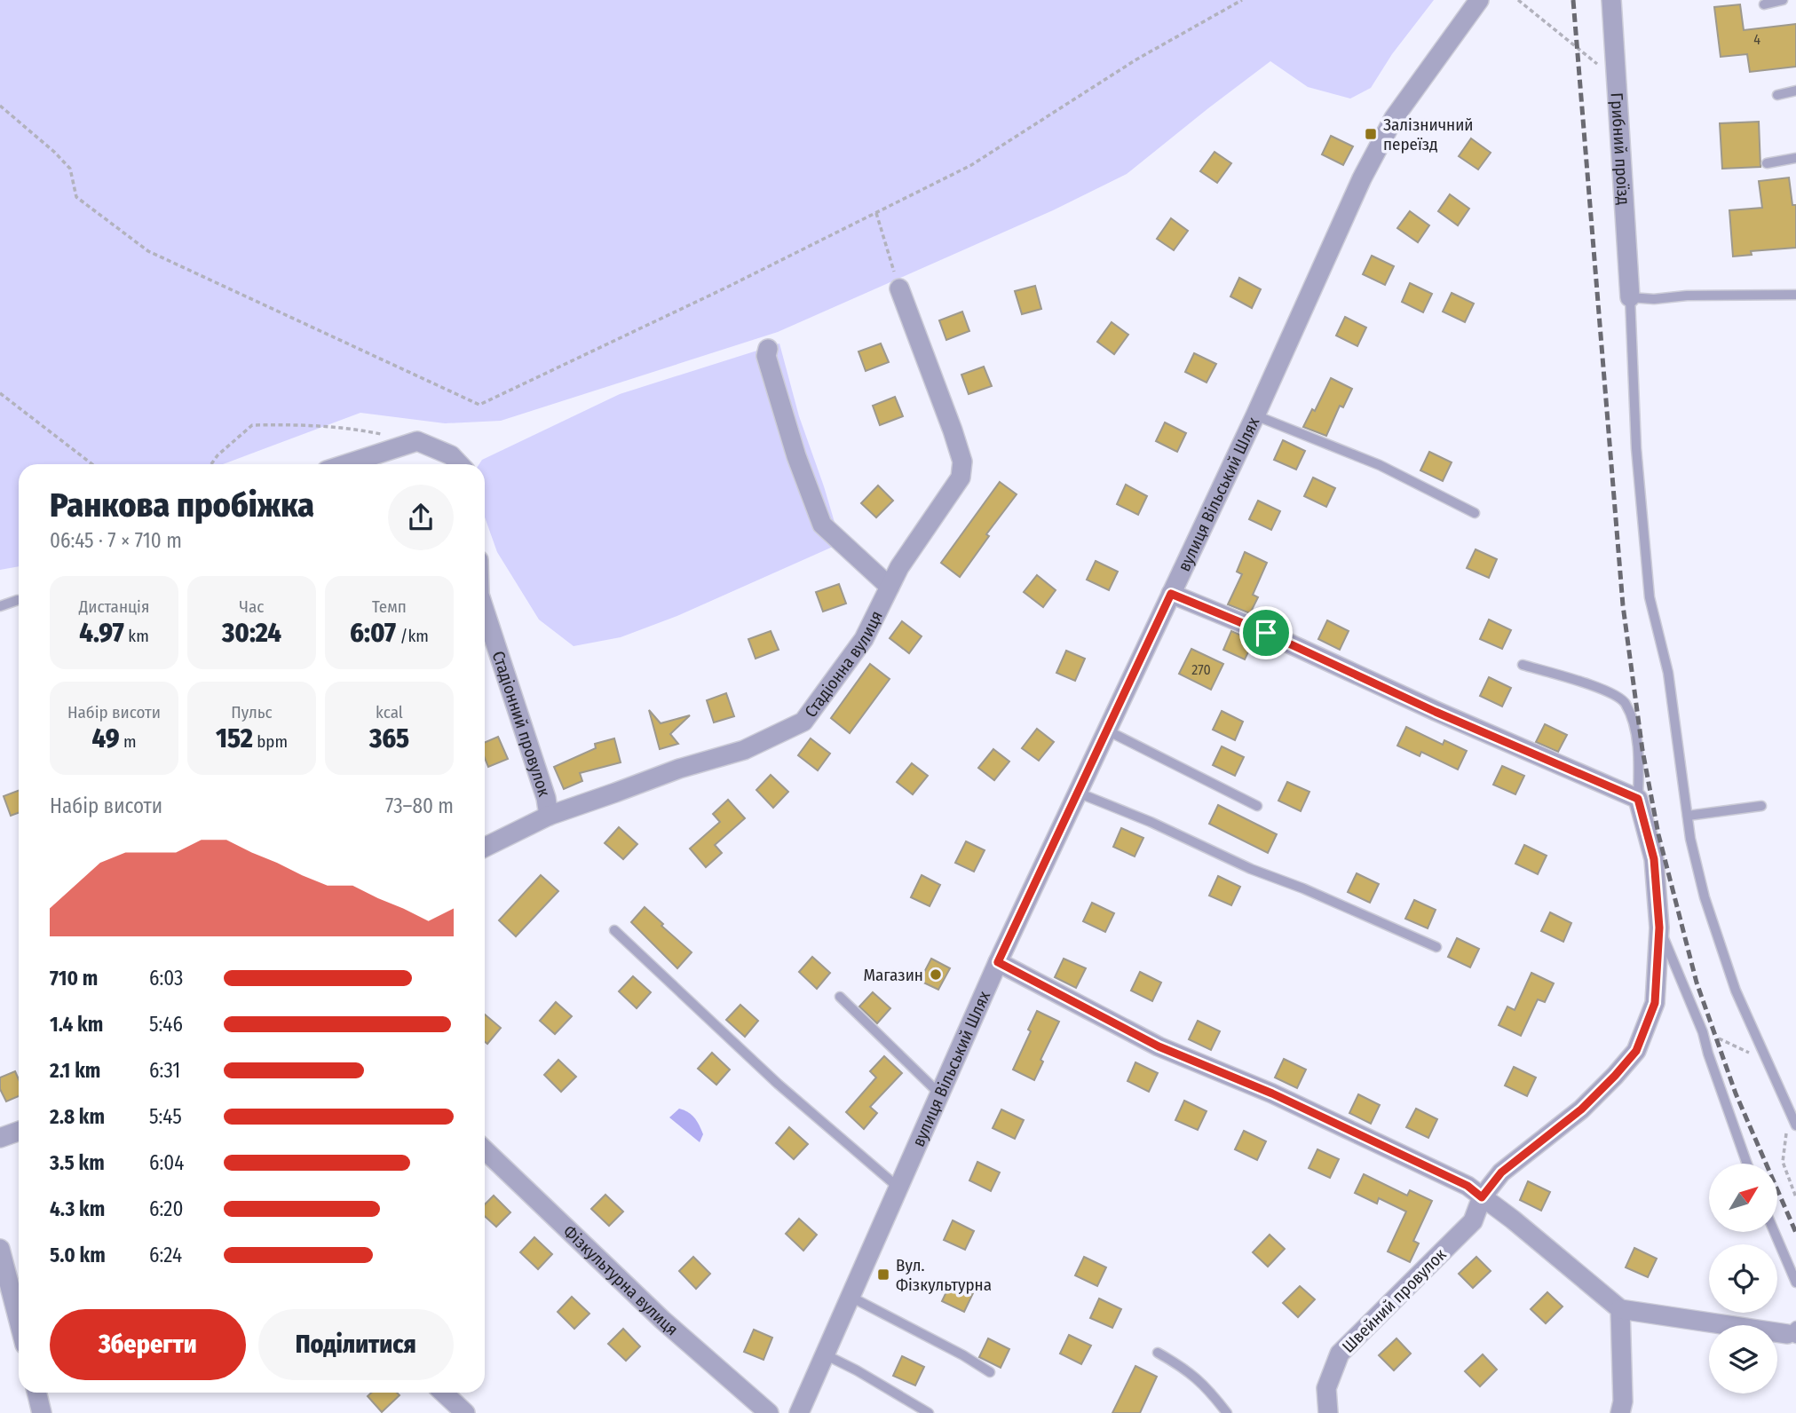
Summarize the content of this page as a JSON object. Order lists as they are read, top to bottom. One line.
{"streets":{"street":["Грибний проїзд","вулиця Вільський Шлях","Стадіонна вулиця","Стадіонний провулок","Фізкультурна вулиця","Швейний провулок"]},"crossings":[["Стадіонна вулиця","Стадіонний провулок"]],"places":{"transit":["Залізничний переїзд","Вул. Фізкультурна"],"other":["Магазин"]},"house_numbers":["4","270"],"north":"top right","page":{"heading":["Ранкова пробіжка","06:45 · 7 × 710 m"],"stats":[["Дистанція","4.97 km"],["Час","30:24"],["Темп","6:07 /km"],["Набір висоти","49 m"],["Пульс","152 bpm"],["kcal","365"]],"chart":["Набір висоти","73–80 m"],"list":[{"name":"710 m","note":"6:03"},{"name":"1.4 km","note":"5:46"},{"name":"2.1 km","note":"6:31"},{"name":"2.8 km","note":"5:45"},{"name":"3.5 km","note":"6:04"},{"name":"4.3 km","note":"6:20"},{"name":"5.0 km","note":"6:24"}],"buttons":["Зберегти","Поділитися"]}}
